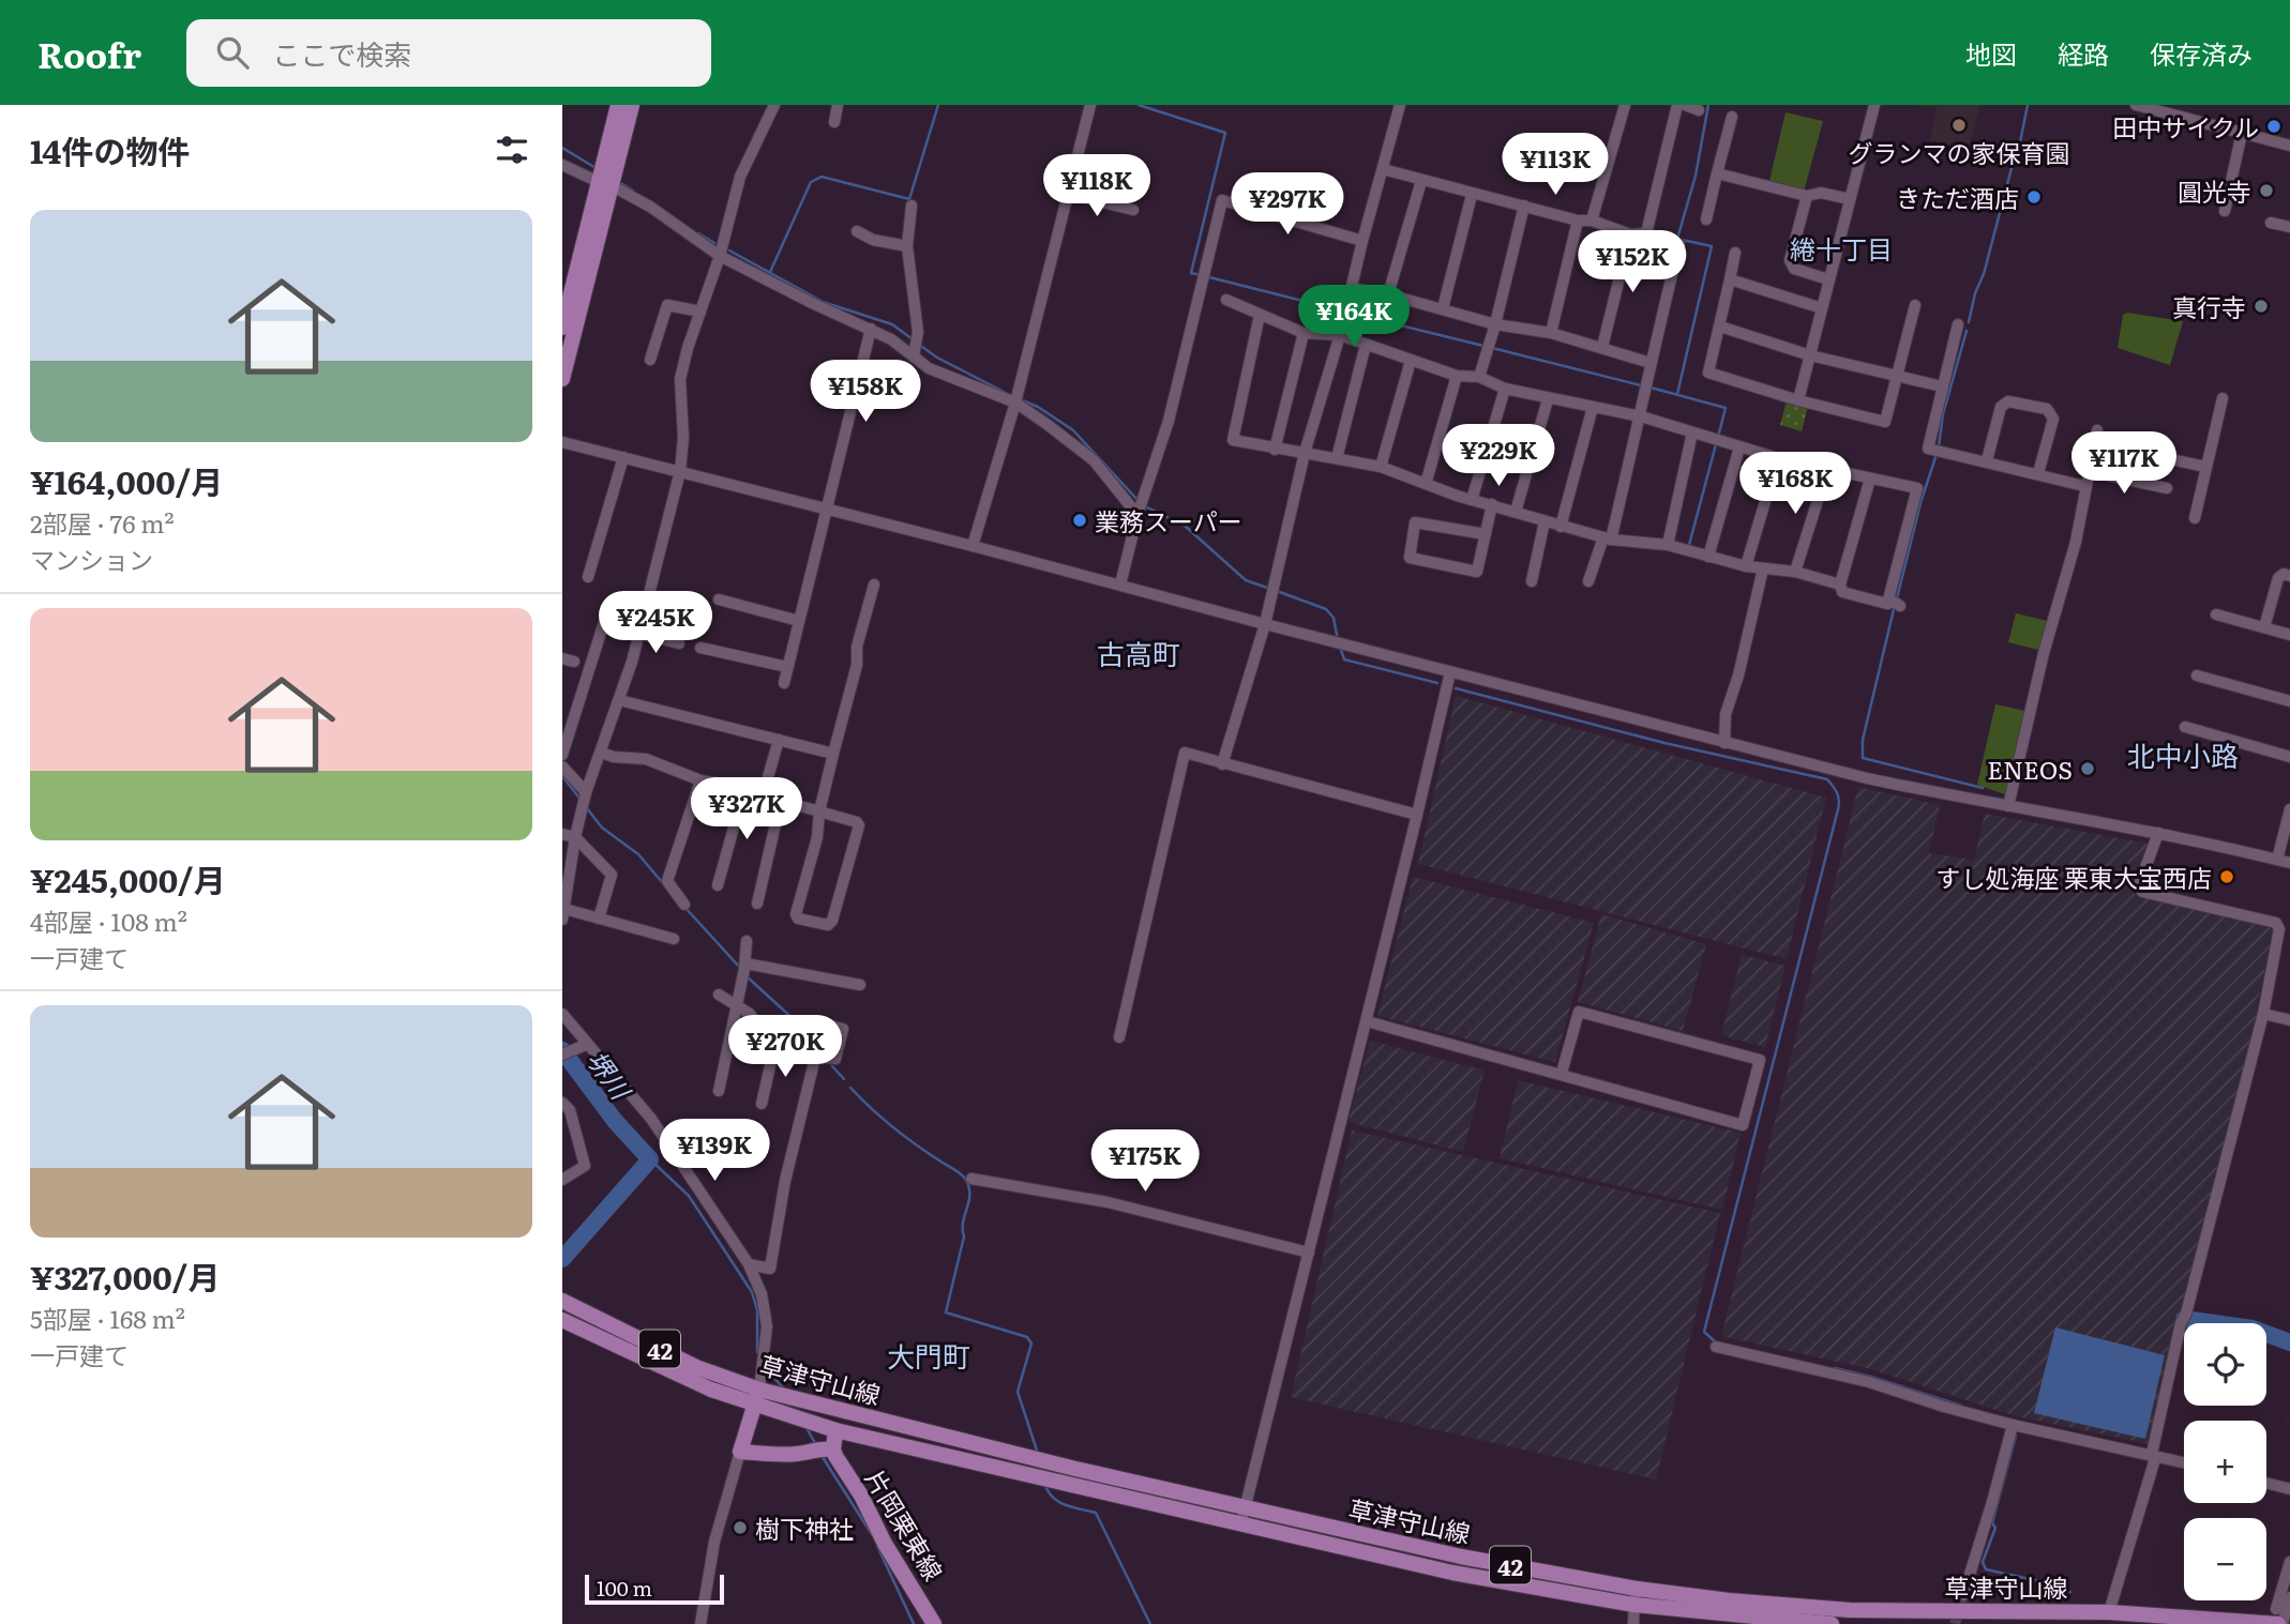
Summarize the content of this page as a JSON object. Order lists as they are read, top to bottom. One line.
{"streets":{"main road":["42","草津守山線","片岡栗東線"]},"districts":["綣十丁目","古高町","北中小路","大門町"],"water":["堺川"],"places":["グランマの家保育園","田中サイクル","圓光寺","きただ酒店","真行寺","業務スーパー","ENEOS","すし処海座 栗東大宝西店","樹下神社"],"scale_bar":"100 m","page":{"header":"Roofr","search":"ここで検索","nav":["地図","経路","保存済み"],"heading":"14件の物件","price":["¥113K","¥118K","¥297K","¥152K","¥164K","¥158K","¥229K","¥117K","¥168K","¥245K","¥327K","¥270K","¥139K","¥175K"],"list":[{"name":"¥164,000/月","note":"2部屋 · 76 m² · マンション"},{"name":"¥245,000/月","note":"4部屋 · 108 m² · 一戸建て"},{"name":"¥327,000/月","note":"5部屋 · 168 m² · 一戸建て"}],"map_buttons":["+","−"],"scale":"100 m"}}
